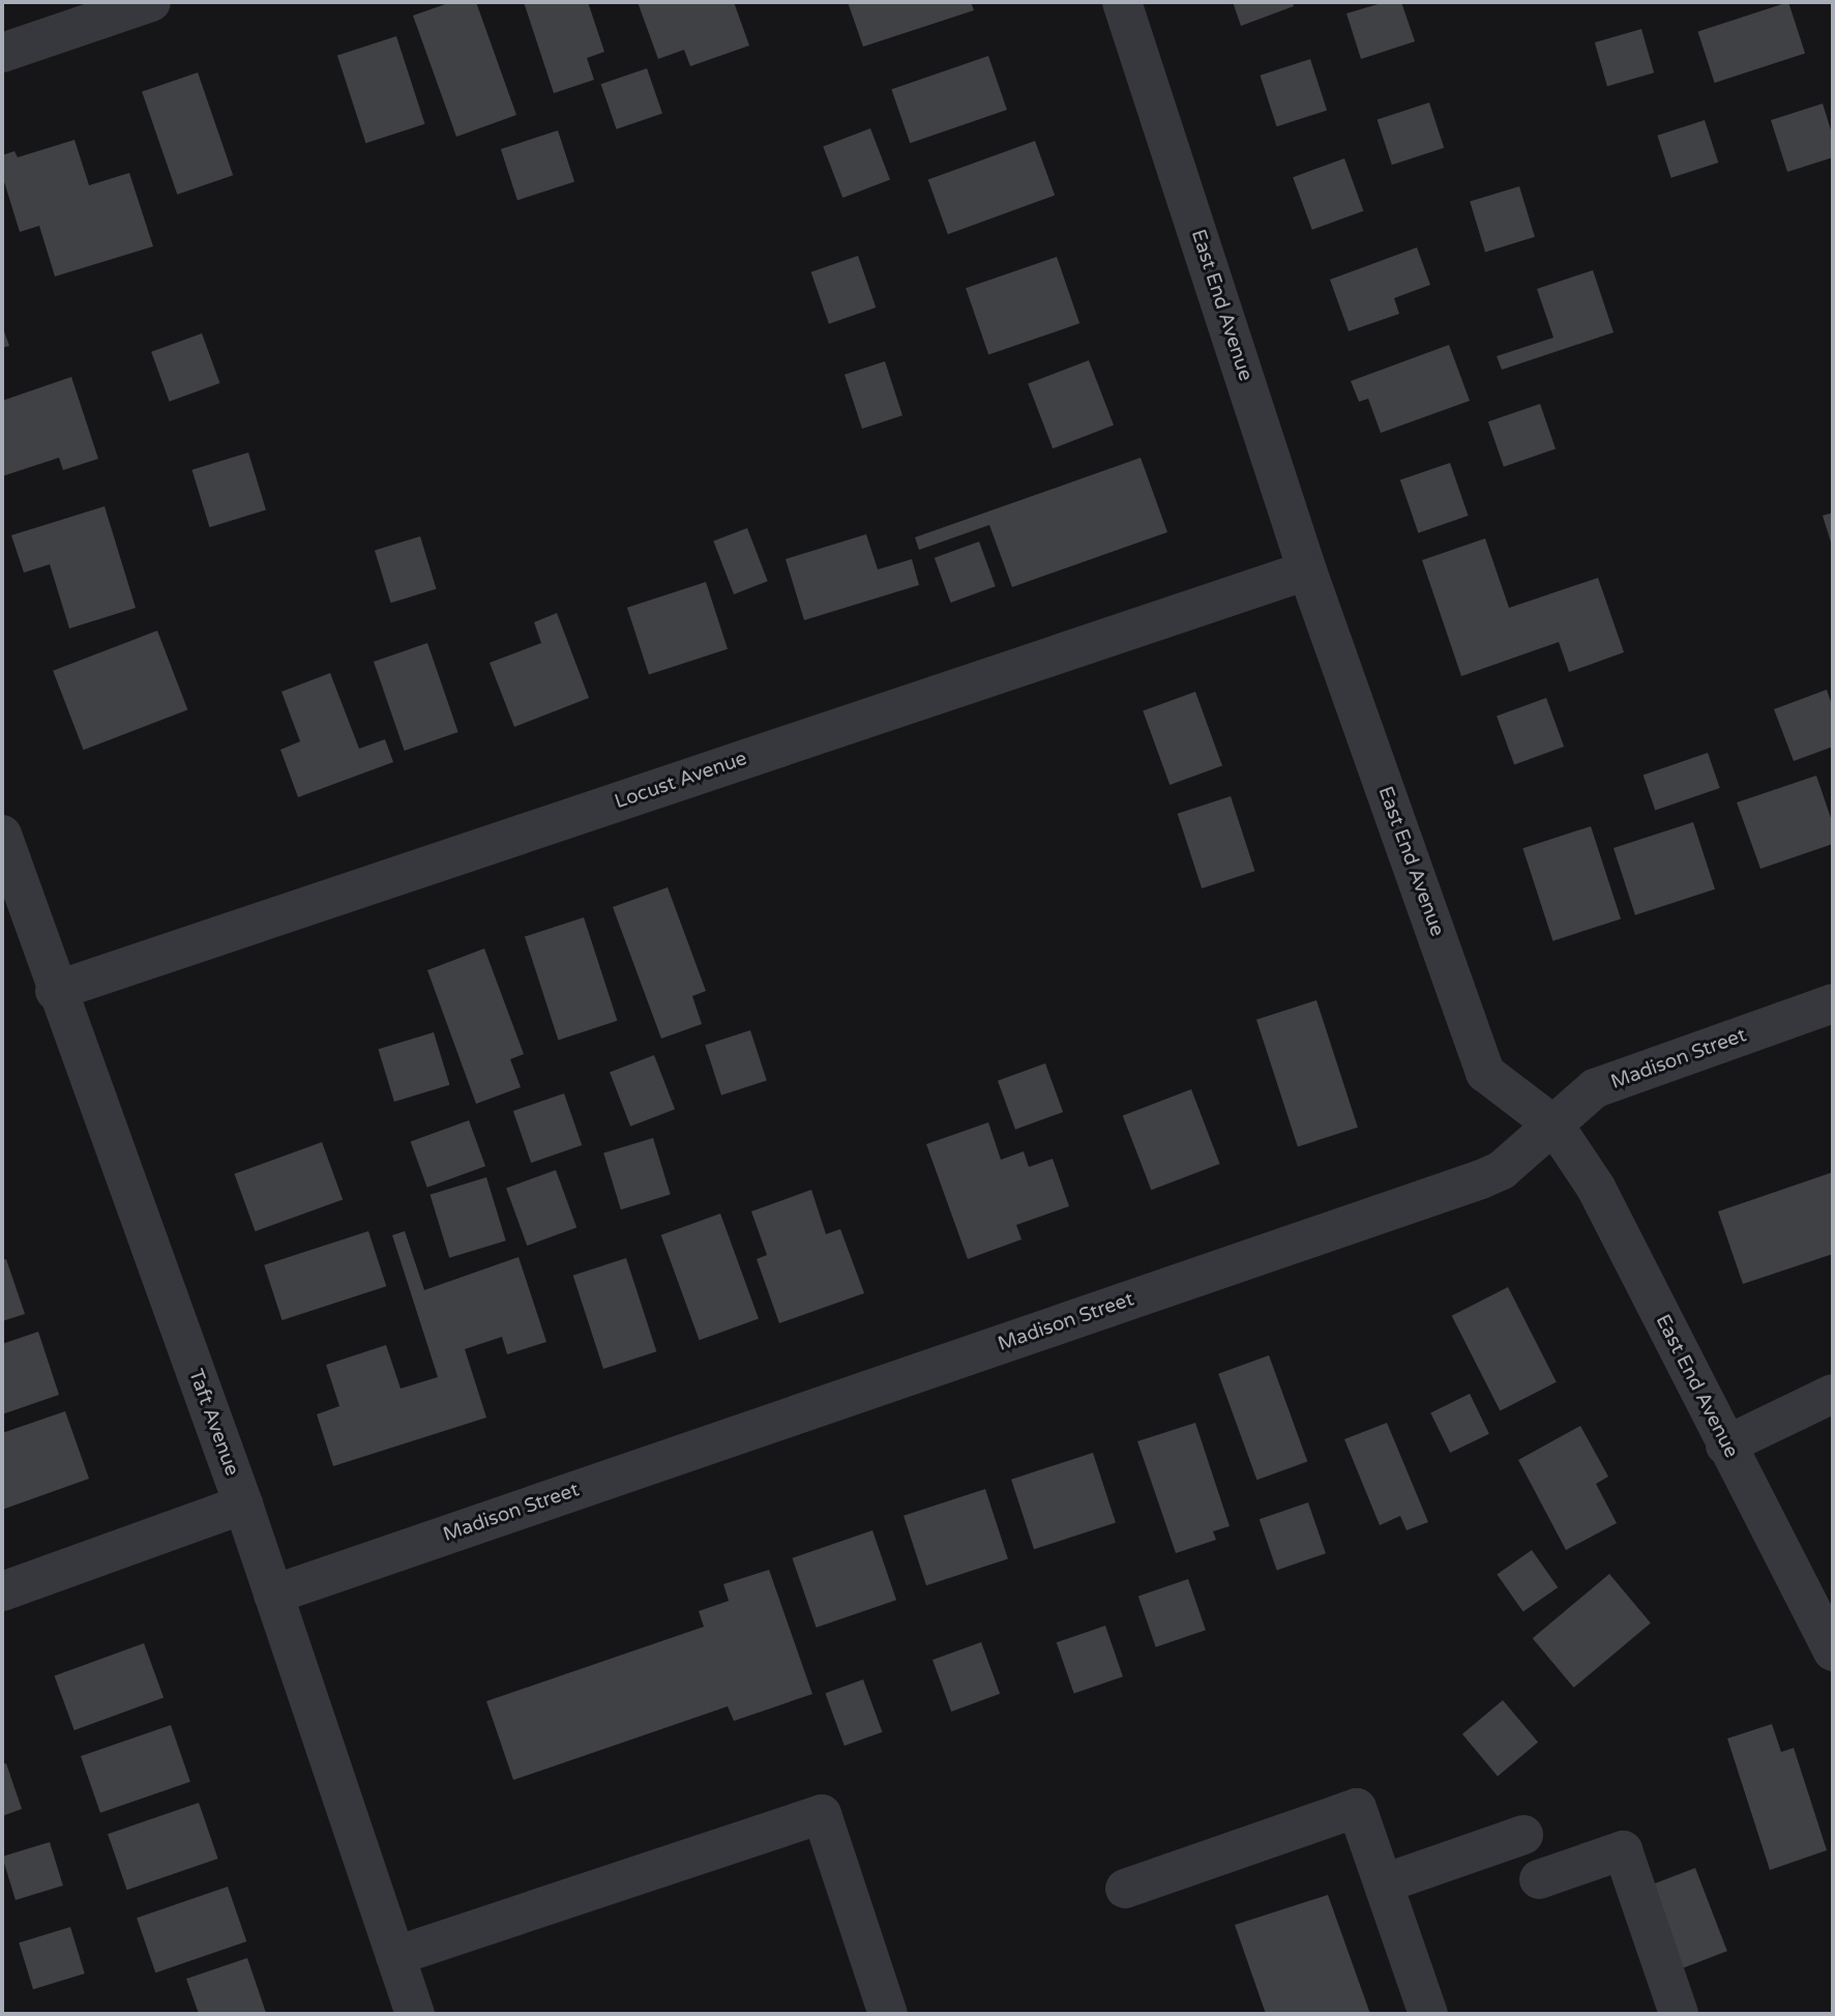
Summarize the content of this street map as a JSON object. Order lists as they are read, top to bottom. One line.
{"streets":{"street":["East End Avenue","Locust Avenue","Madison Street","Taft Avenue"]},"crossings":[["East End Avenue","Locust Avenue"],["East End Avenue","Madison Street"],["Locust Avenue","Taft Avenue"],["Madison Street","Taft Avenue"]]}
